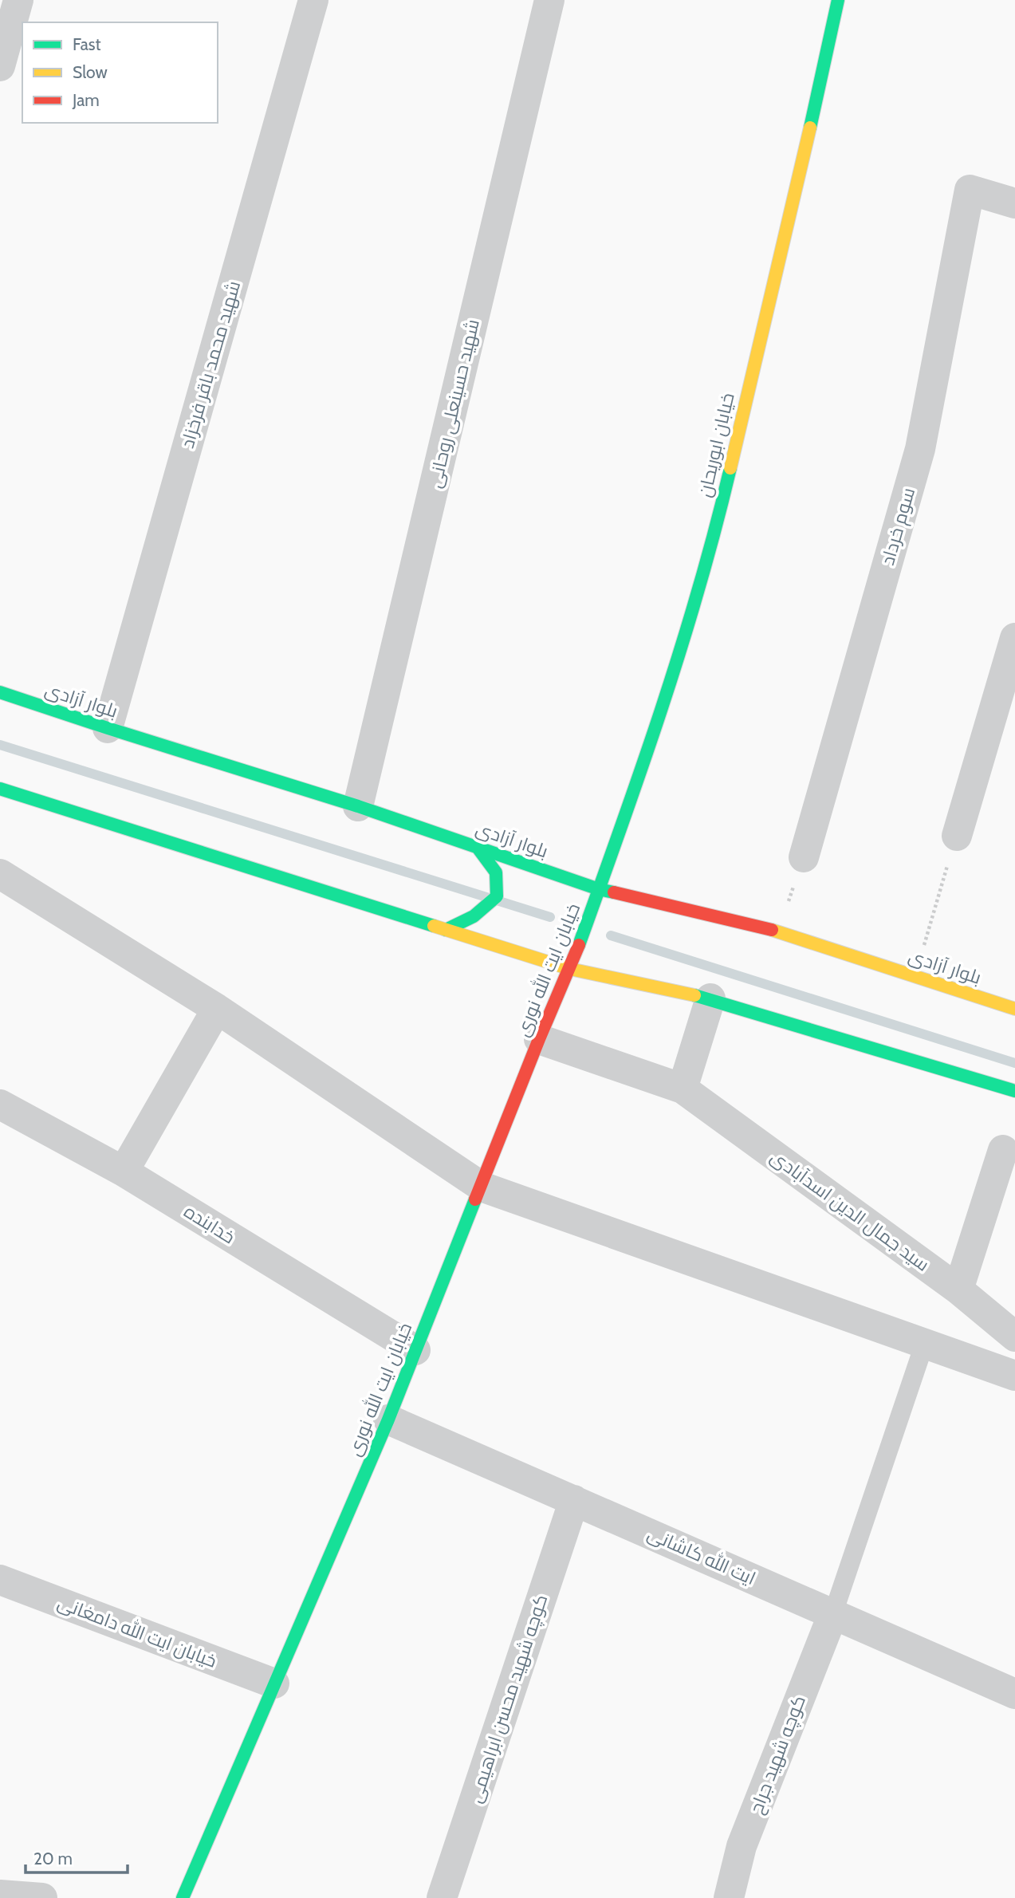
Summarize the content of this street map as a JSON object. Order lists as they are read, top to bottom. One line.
{"streets":{"main road":["خیابان ابوریحان","بلوار آزادی","خیابان ایت الله نوری"],"street":["شهید محمد باقر فرخزاد","شهید حسینعلی روحانی","سوم خرداد","سید جمال الدین اسدآبادی","خدابنده","ایت الله کاشانی","خیابان ایت الله دامغانی","کوچه شهید محسن ابراهیمی","کوچه شهید جراح"]},"crossings":[["شهید محمد باقر فرخزاد","بلوار آزادی"],["شهید حسینعلی روحانی","بلوار آزادی"],["خیابان ابوریحان","بلوار آزادی"],["خیابان ابوریحان","خیابان ایت الله نوری"],["بلوار آزادی","خیابان ایت الله نوری"],["خیابان ایت الله نوری","سید جمال الدین اسدآبادی"],["خیابان ایت الله نوری","خدابنده"],["خیابان ایت الله نوری","ایت الله کاشانی"],["خیابان ایت الله نوری","خیابان ایت الله دامغانی"],["ایت الله کاشانی","کوچه شهید محسن ابراهیمی"],["ایت الله کاشانی","کوچه شهید جراح"]],"legend":["Fast","Slow","Jam"],"scale_bar":"20 m"}
